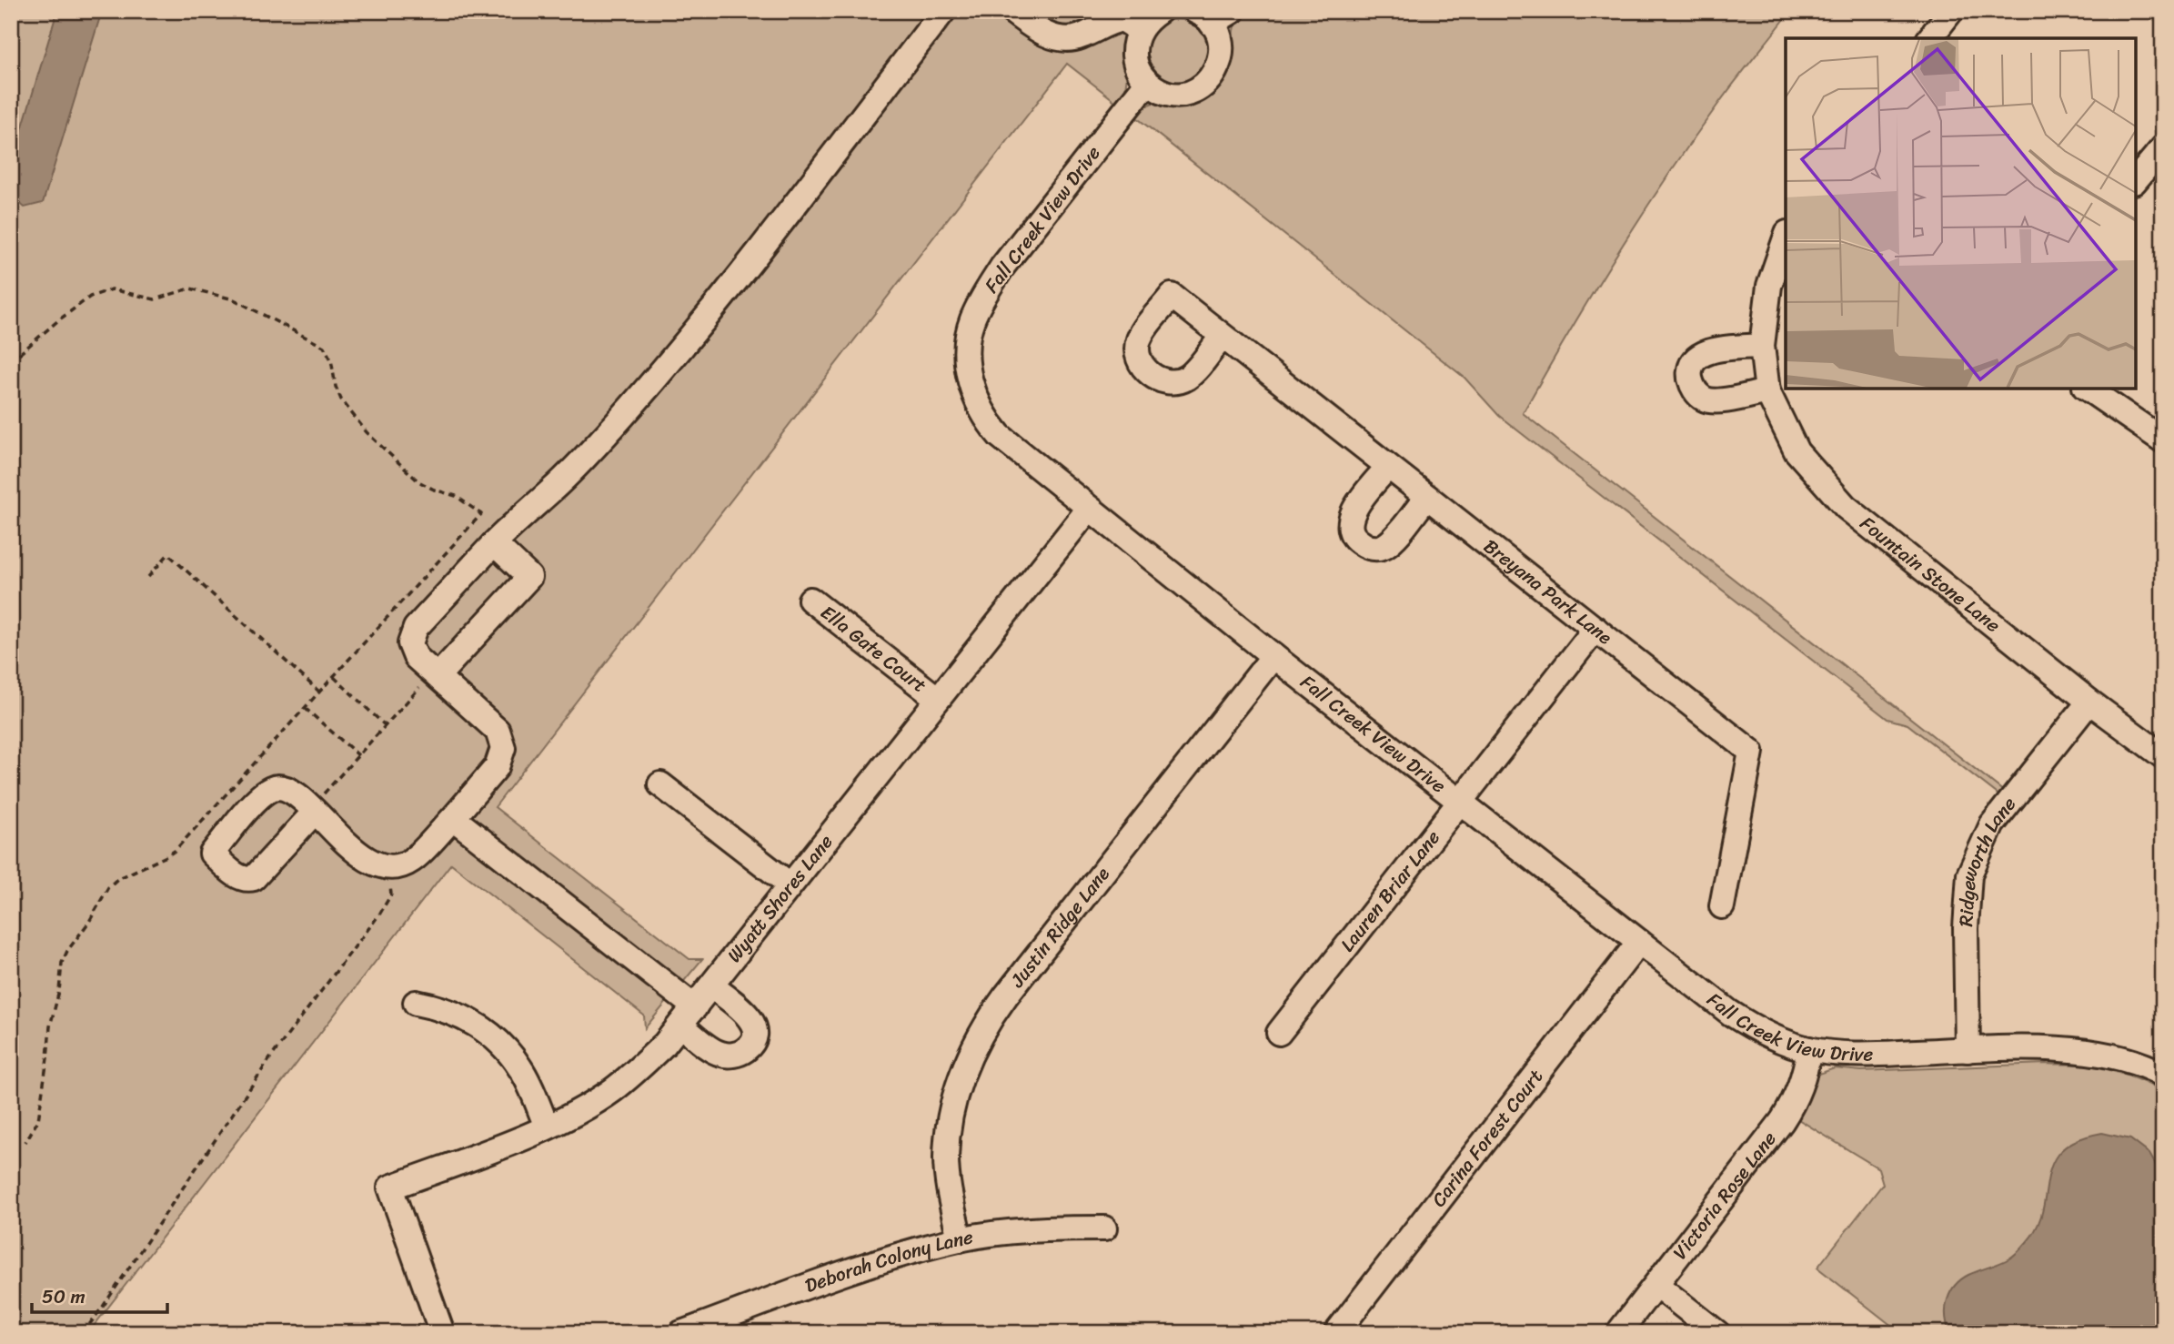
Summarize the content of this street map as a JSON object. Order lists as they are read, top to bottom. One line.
{"streets":{"street":["Fall Creek View Drive","Fountain Stone Lane","Breyana Park Lane","Ella Gate Court","Ridgeworth Lane","Lauren Briar Lane","Wyatt Shores Lane","Justin Ridge Lane","Carina Forest Court","Victoria Rose Lane","Deborah Colony Lane"]},"crossings":[["Fall Creek View Drive","Ridgeworth Lane"],["Fall Creek View Drive","Lauren Briar Lane"],["Fall Creek View Drive","Wyatt Shores Lane"],["Fall Creek View Drive","Justin Ridge Lane"],["Fall Creek View Drive","Carina Forest Court"],["Fall Creek View Drive","Victoria Rose Lane"],["Fountain Stone Lane","Ridgeworth Lane"],["Breyana Park Lane","Lauren Briar Lane"],["Ella Gate Court","Wyatt Shores Lane"],["Justin Ridge Lane","Deborah Colony Lane"]],"scale_bar":"50 m"}
